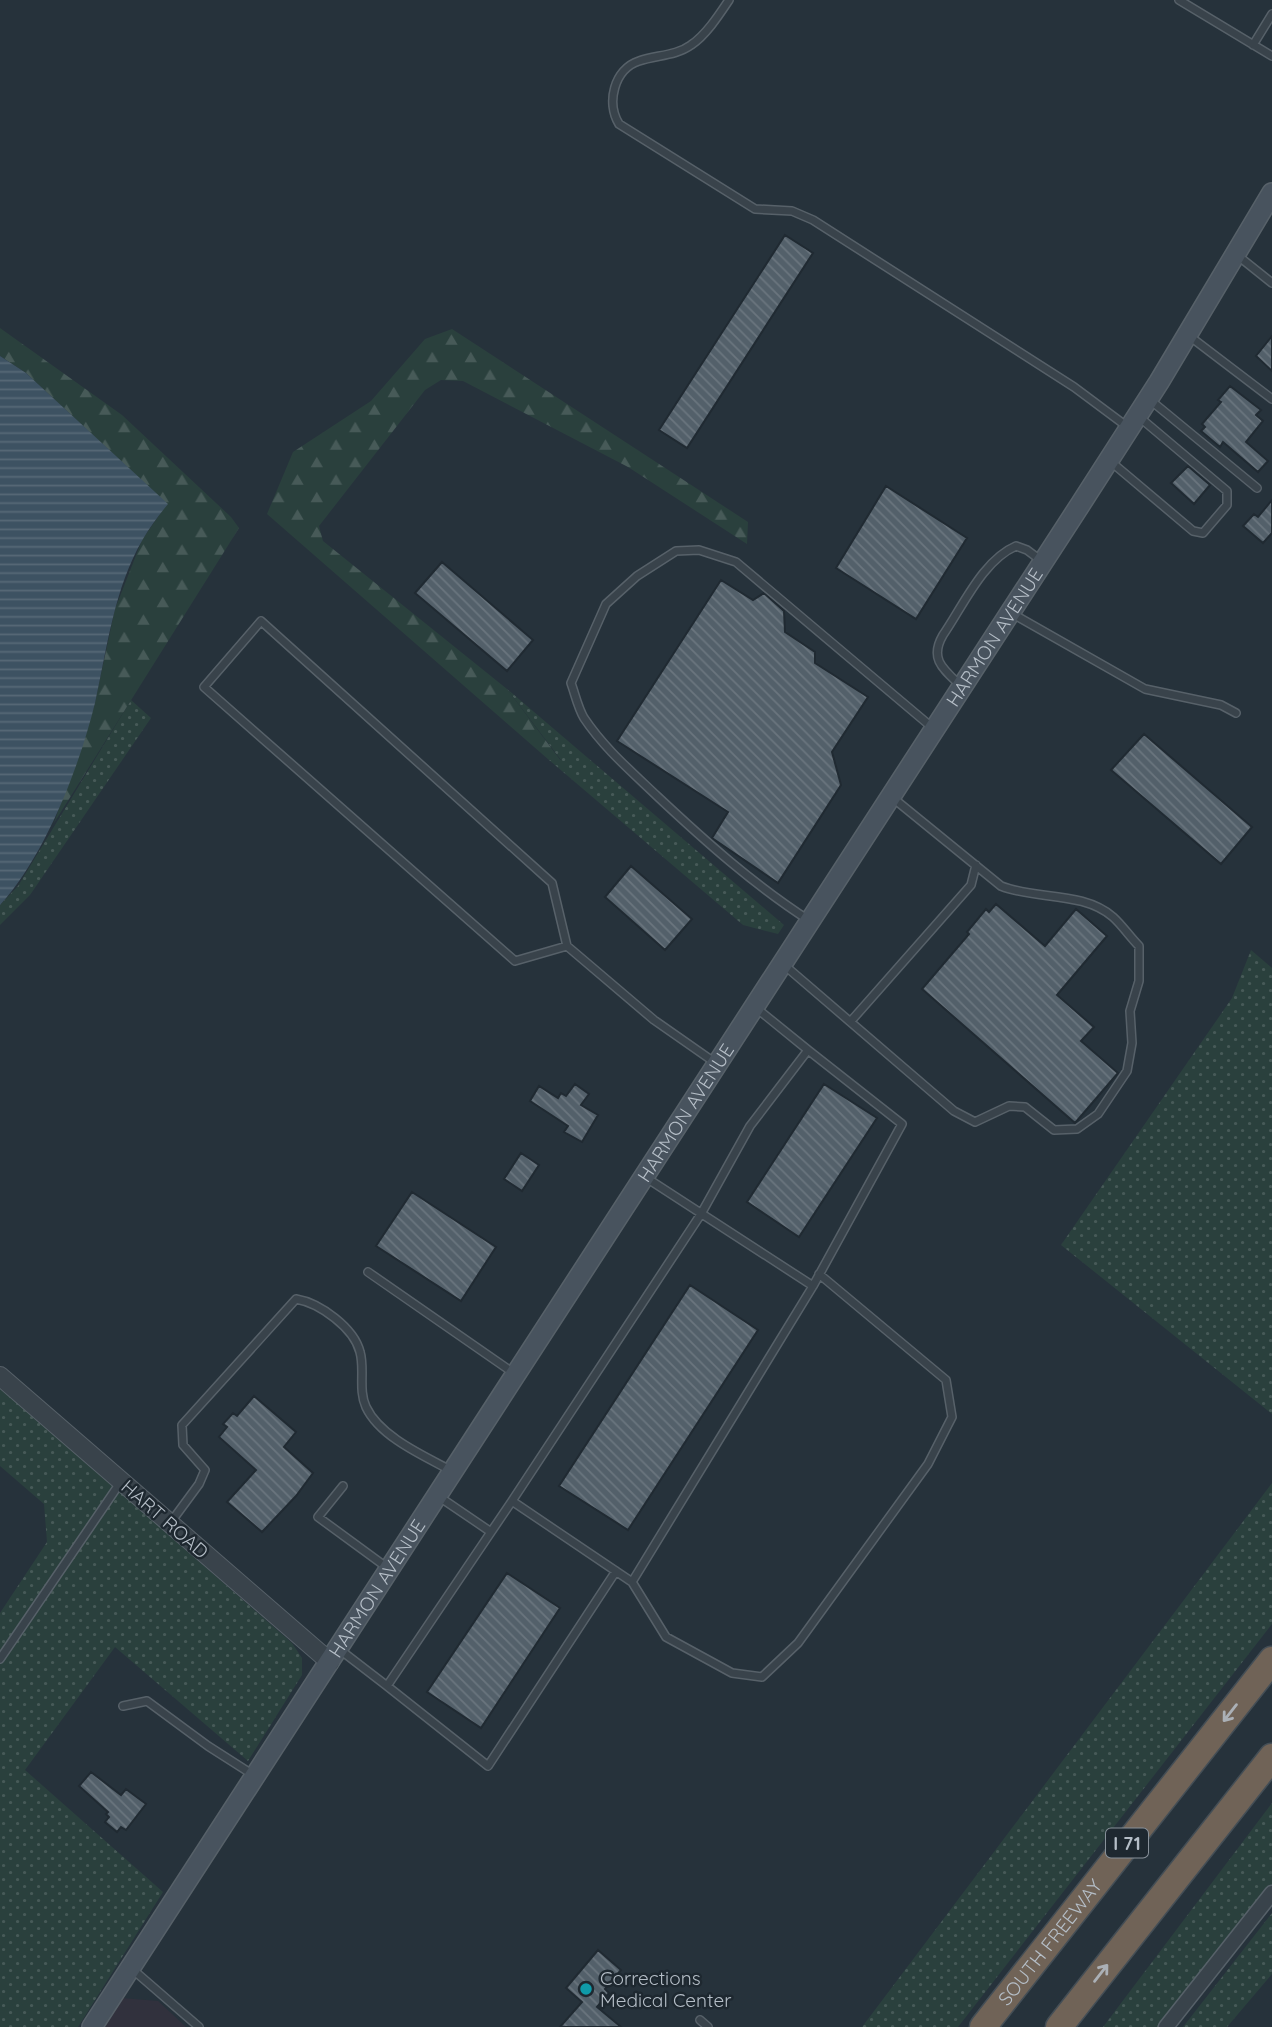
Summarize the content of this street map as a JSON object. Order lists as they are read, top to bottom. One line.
{"streets":{"highway":["I 71","SOUTH FREEWAY"],"main road":["HARMON AVENUE"],"street":["HART ROAD"]},"crossings":[["HARMON AVENUE","HART ROAD"]],"places":["Corrections Medical Center"]}
